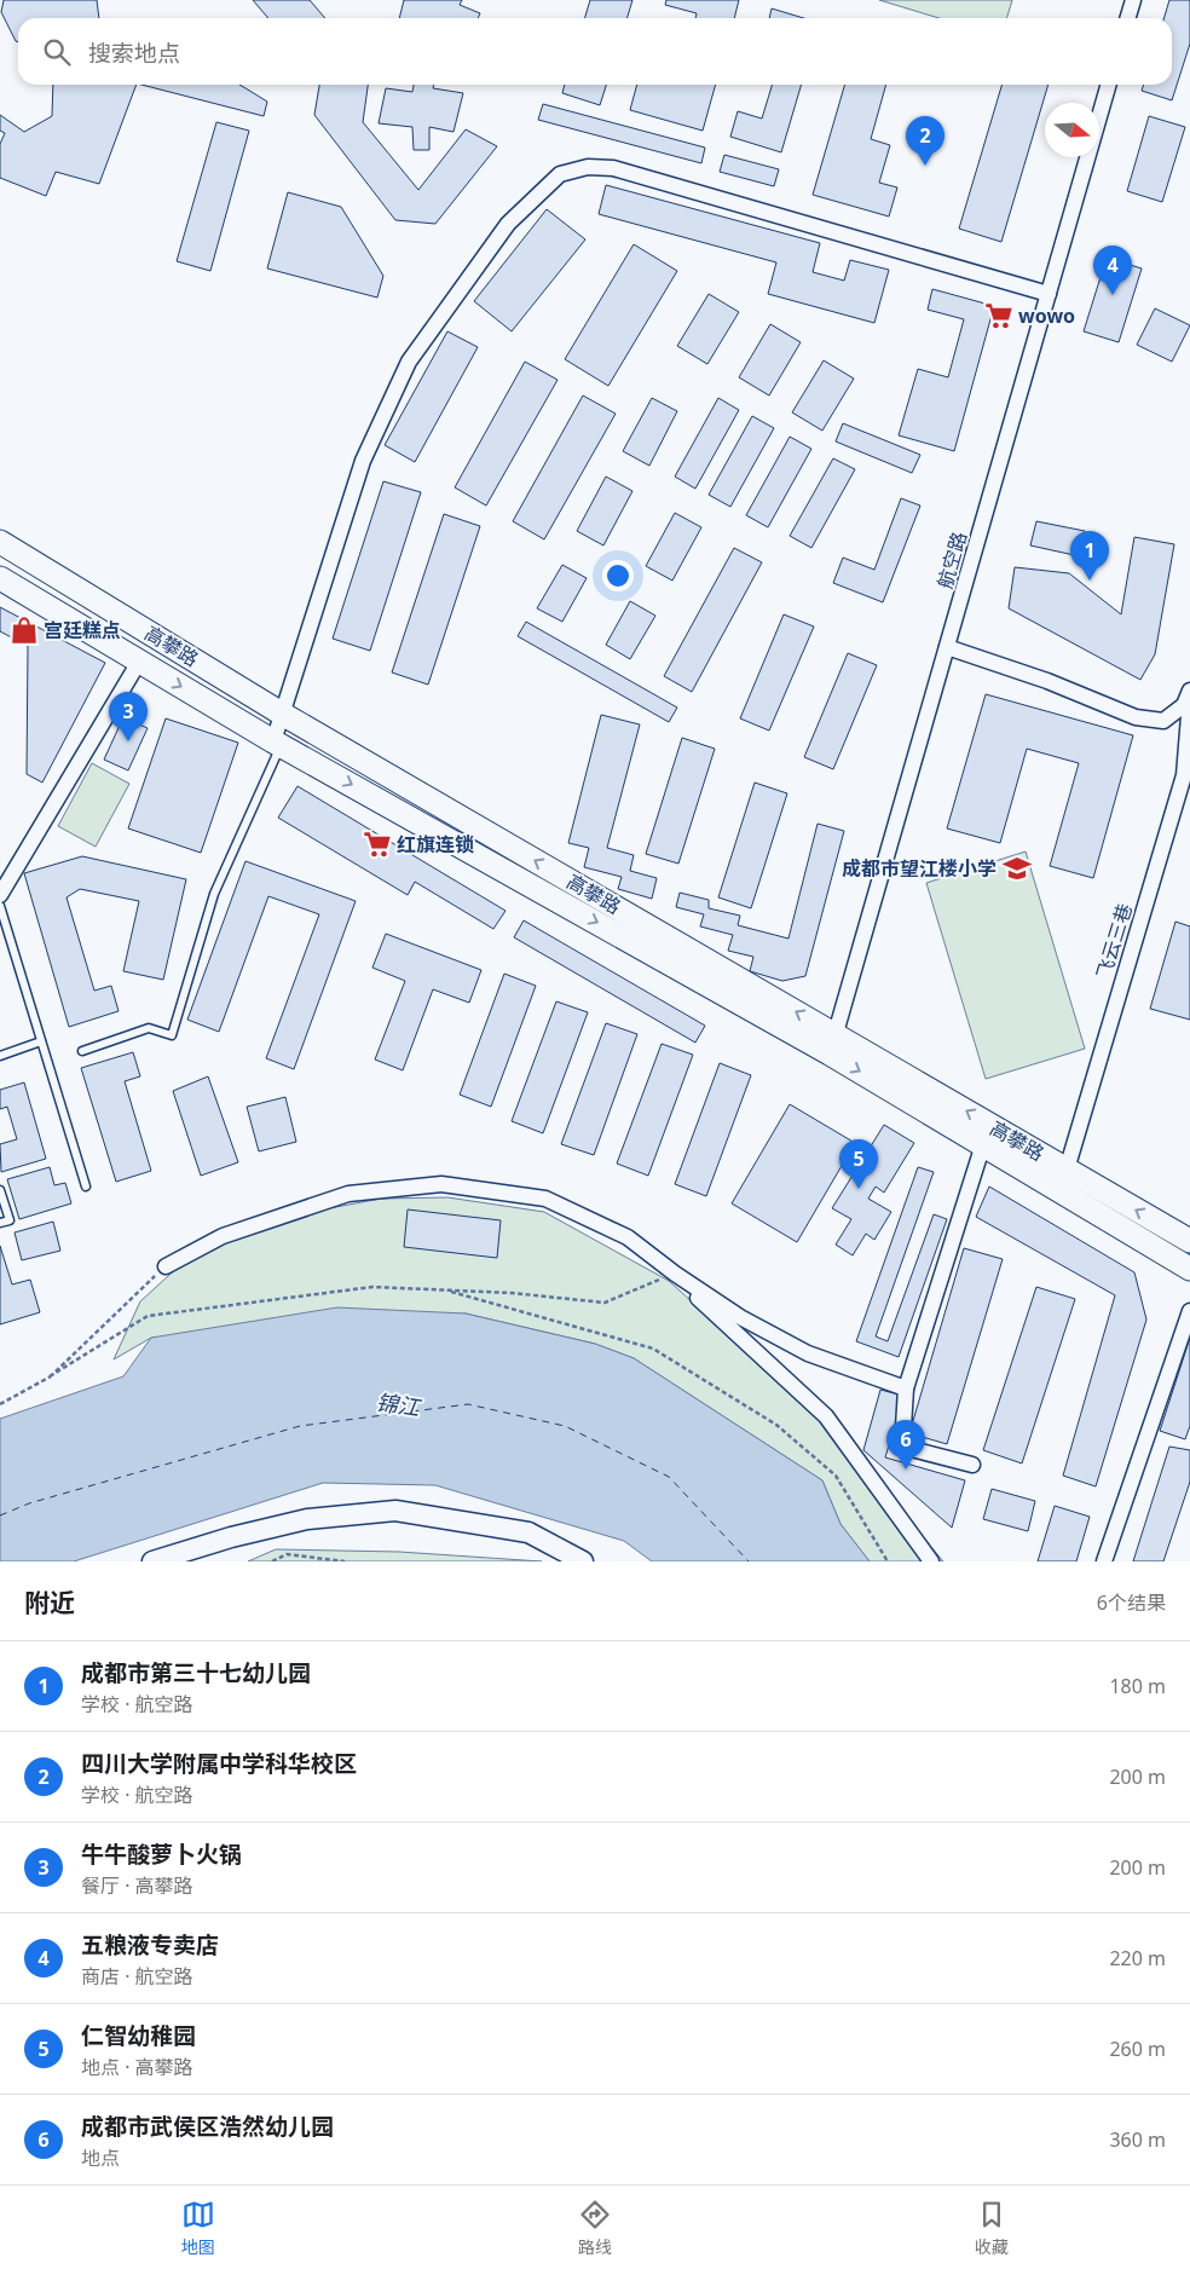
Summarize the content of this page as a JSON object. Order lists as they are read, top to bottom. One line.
{"streets":{"main road":["高攀路"],"street":["航空路","飞云三巷"]},"crossings":[["航空路","高攀路"],["高攀路","飞云三巷"]],"water":["锦江"],"places":{"supermarket":["wowo","红旗连锁"],"shop":["宫廷糕点"],"school or university":["成都市望江楼小学"]},"north":"right","page":{"search":"搜索地点","pins":["2","4","1","3","5","6"],"heading":["附近","6个结果"],"list":[{"mark":"1","name":"成都市第三十七幼儿园","note":"学校 · 航空路","value":"180 m"},{"mark":"2","name":"四川大学附属中学科华校区","note":"学校 · 航空路","value":"200 m"},{"mark":"3","name":"牛牛酸萝卜火锅","note":"餐厅 · 高攀路","value":"200 m"},{"mark":"4","name":"五粮液专卖店","note":"商店 · 航空路","value":"220 m"},{"mark":"5","name":"仁智幼稚园","note":"地点 · 高攀路","value":"260 m"},{"mark":"6","name":"成都市武侯区浩然幼儿园","note":"地点","value":"360 m"}],"nav":["地图","路线","收藏"]}}
